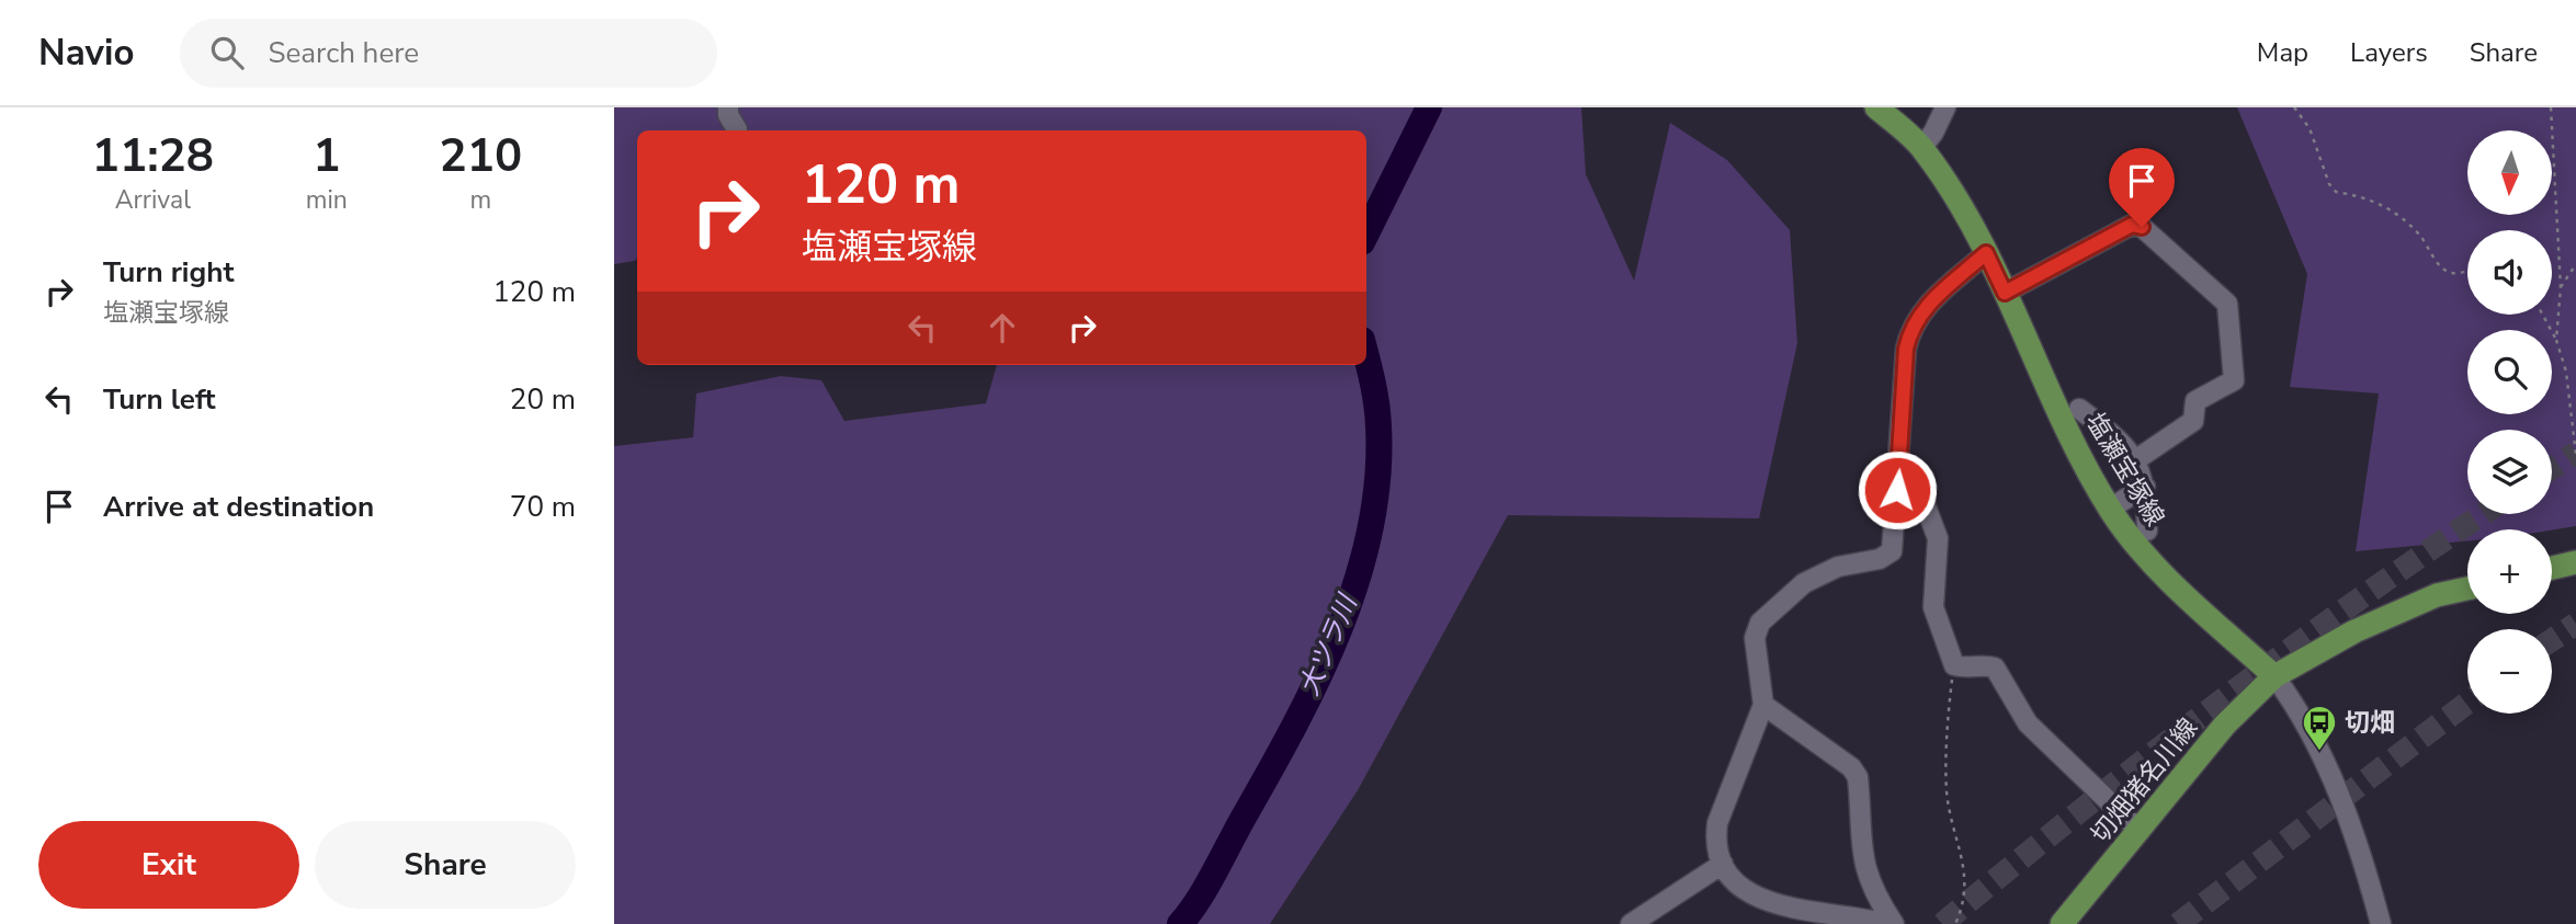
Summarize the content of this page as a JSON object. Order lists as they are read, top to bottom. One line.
{"streets":{"main road":["塩瀬宝塚線","切畑猪名川線"]},"crossings":[["塩瀬宝塚線","切畑猪名川線"]],"water":["大ツラ川"],"places":{"bus stop":["切畑"]},"north":"bottom","page":{"header":"Navio","search":"Search here","nav":["Map","Layers","Share"],"eta":["11:28","Arrival","1","min","210","m"],"map_buttons":["+","−"],"turn":["120 m","塩瀬宝塚線"],"list":[{"name":"Turn right","note":"塩瀬宝塚線","value":"120 m"},{"name":"Turn left","value":"20 m"},{"name":"Arrive at destination","value":"70 m"}],"buttons":["Exit","Share"]}}
